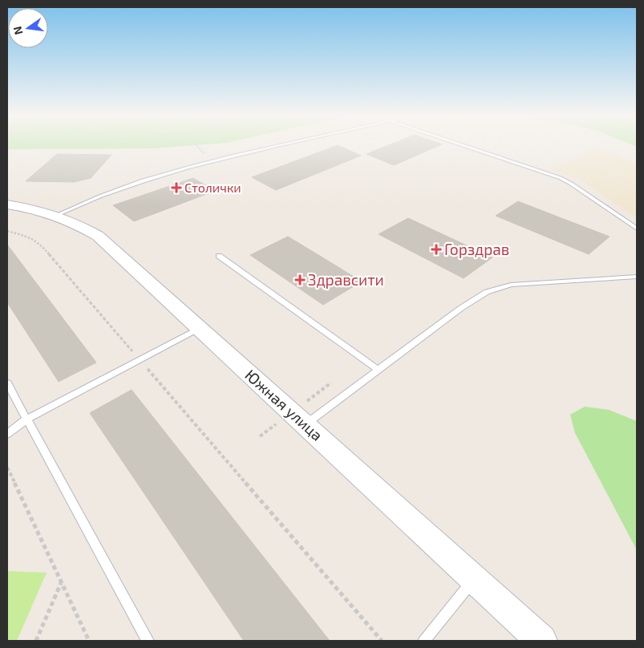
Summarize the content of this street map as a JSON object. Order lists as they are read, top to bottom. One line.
{"streets":{"street":["Южная улица"]},"places":{"health":["Столички","Горздрав","Здравсити"]},"north":"left"}
